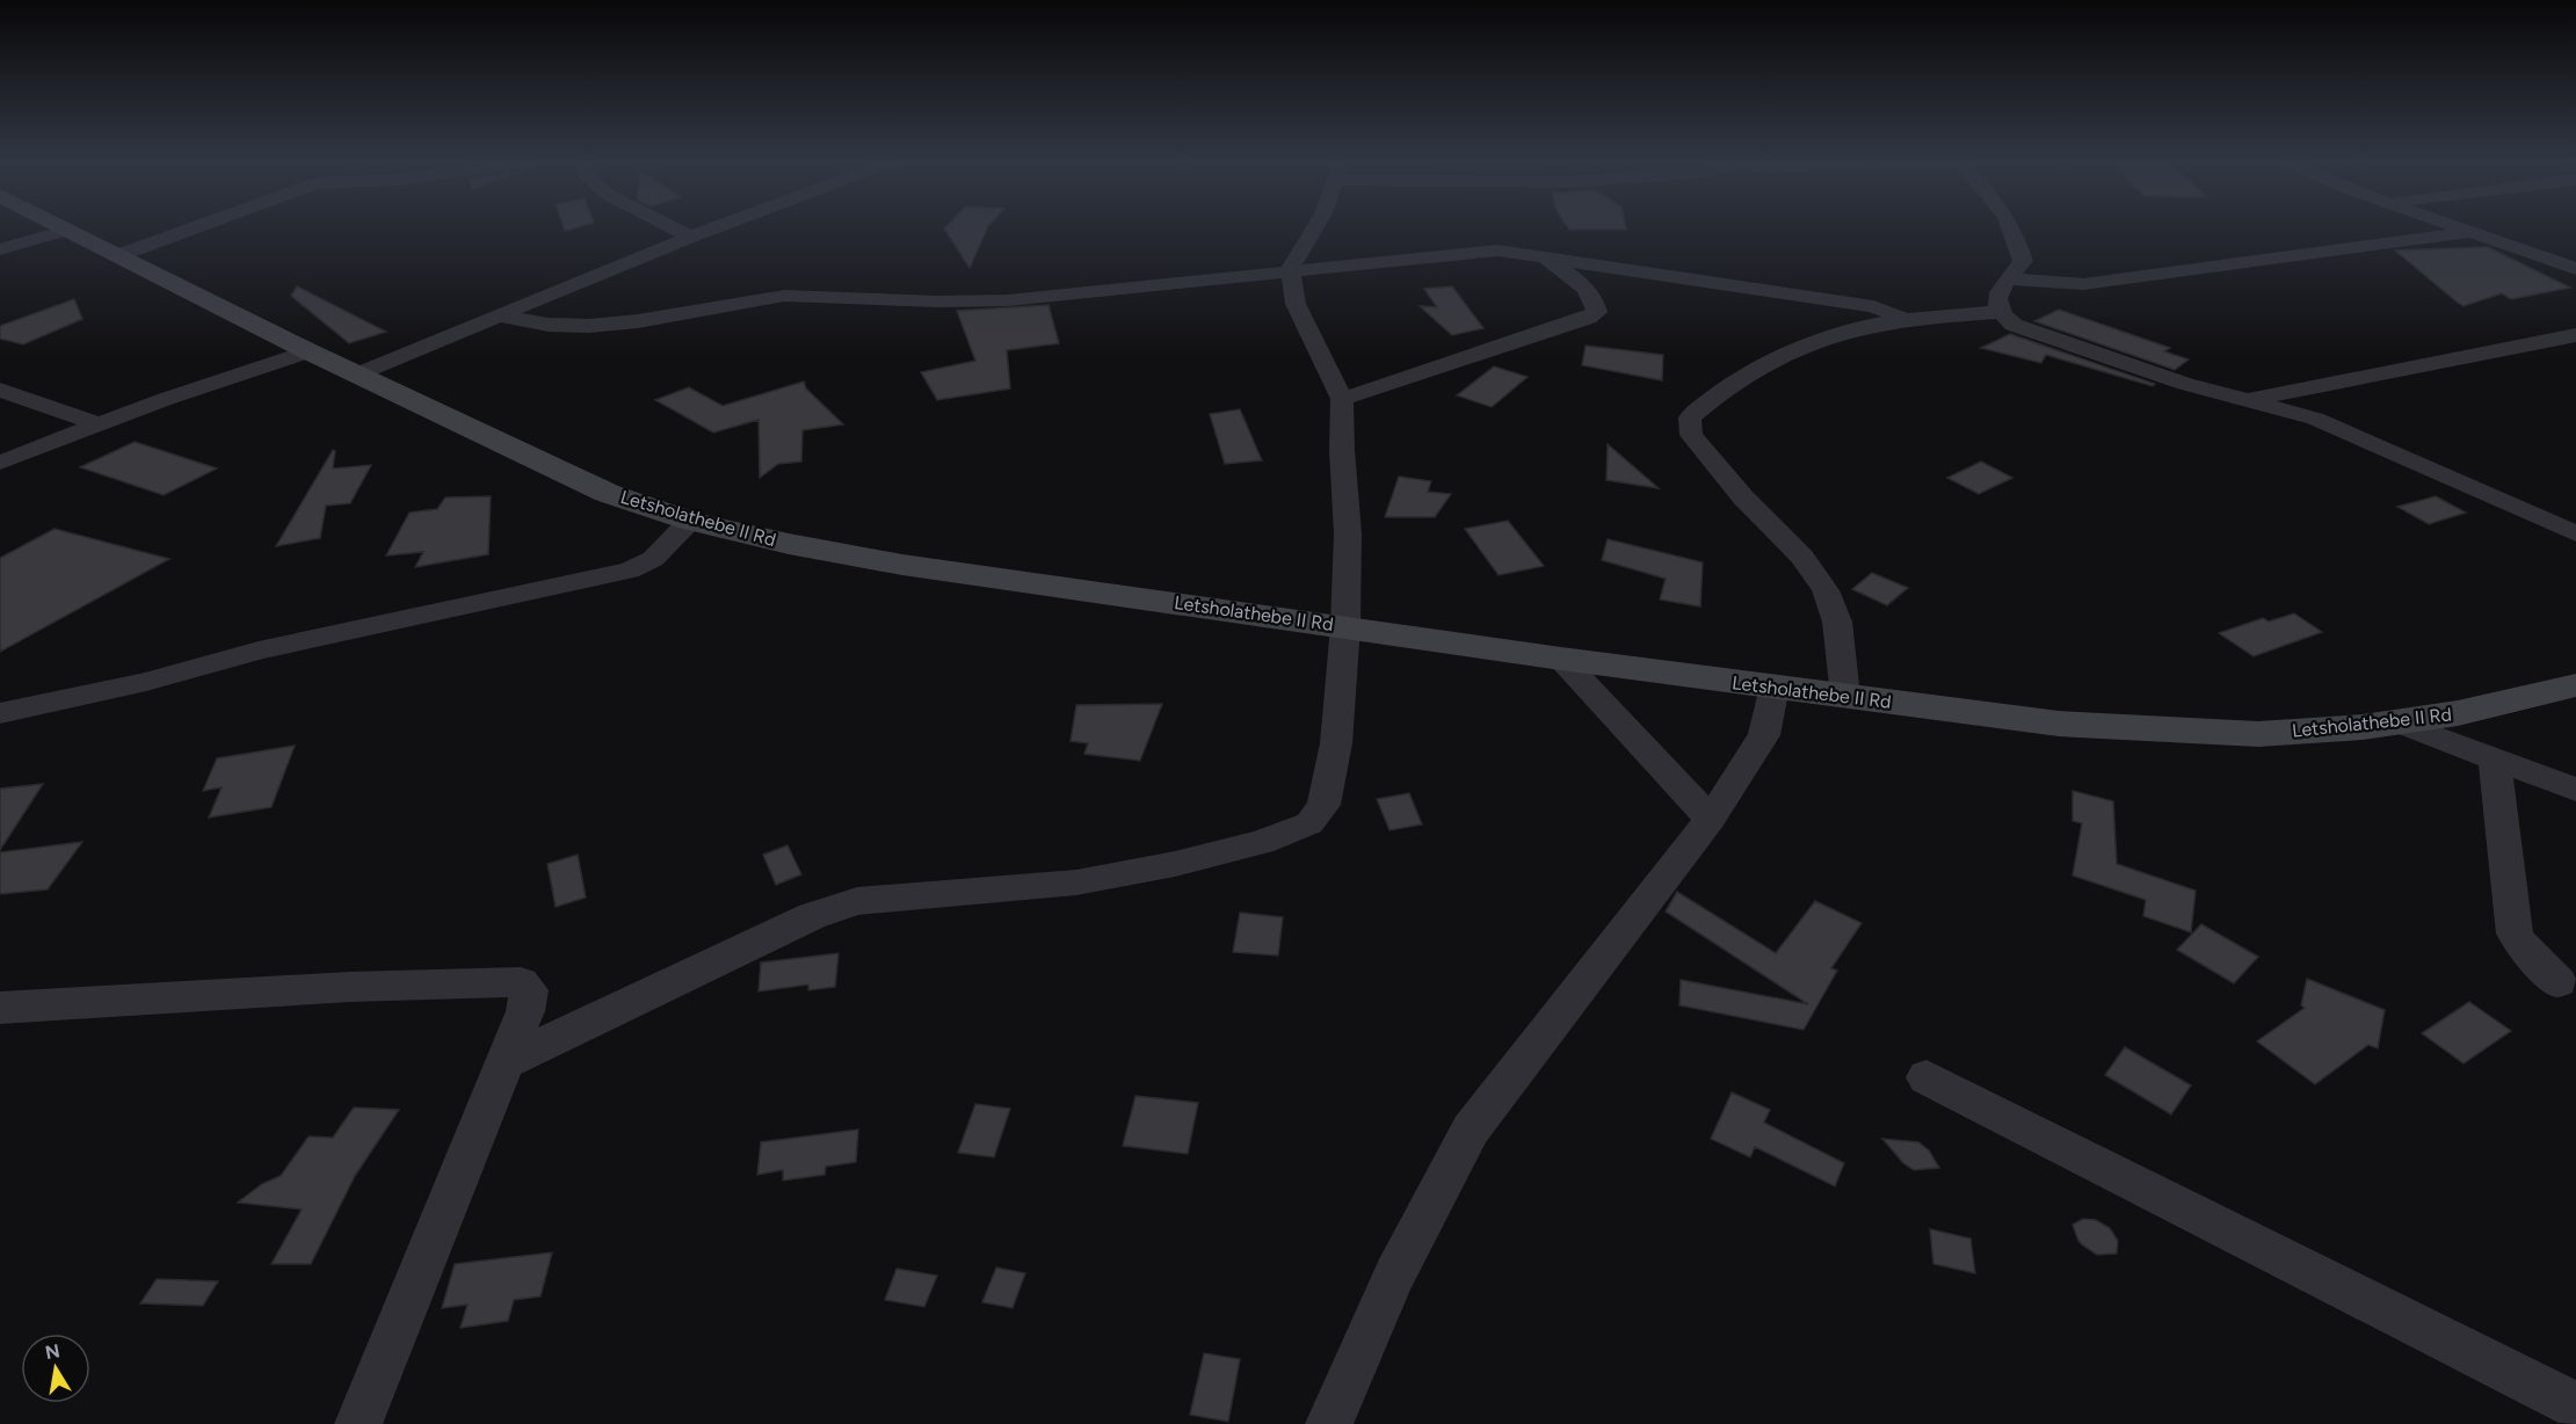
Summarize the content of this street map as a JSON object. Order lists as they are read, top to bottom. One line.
{"streets":{"street":["Letsholathebe II Rd"]},"north":"top"}
